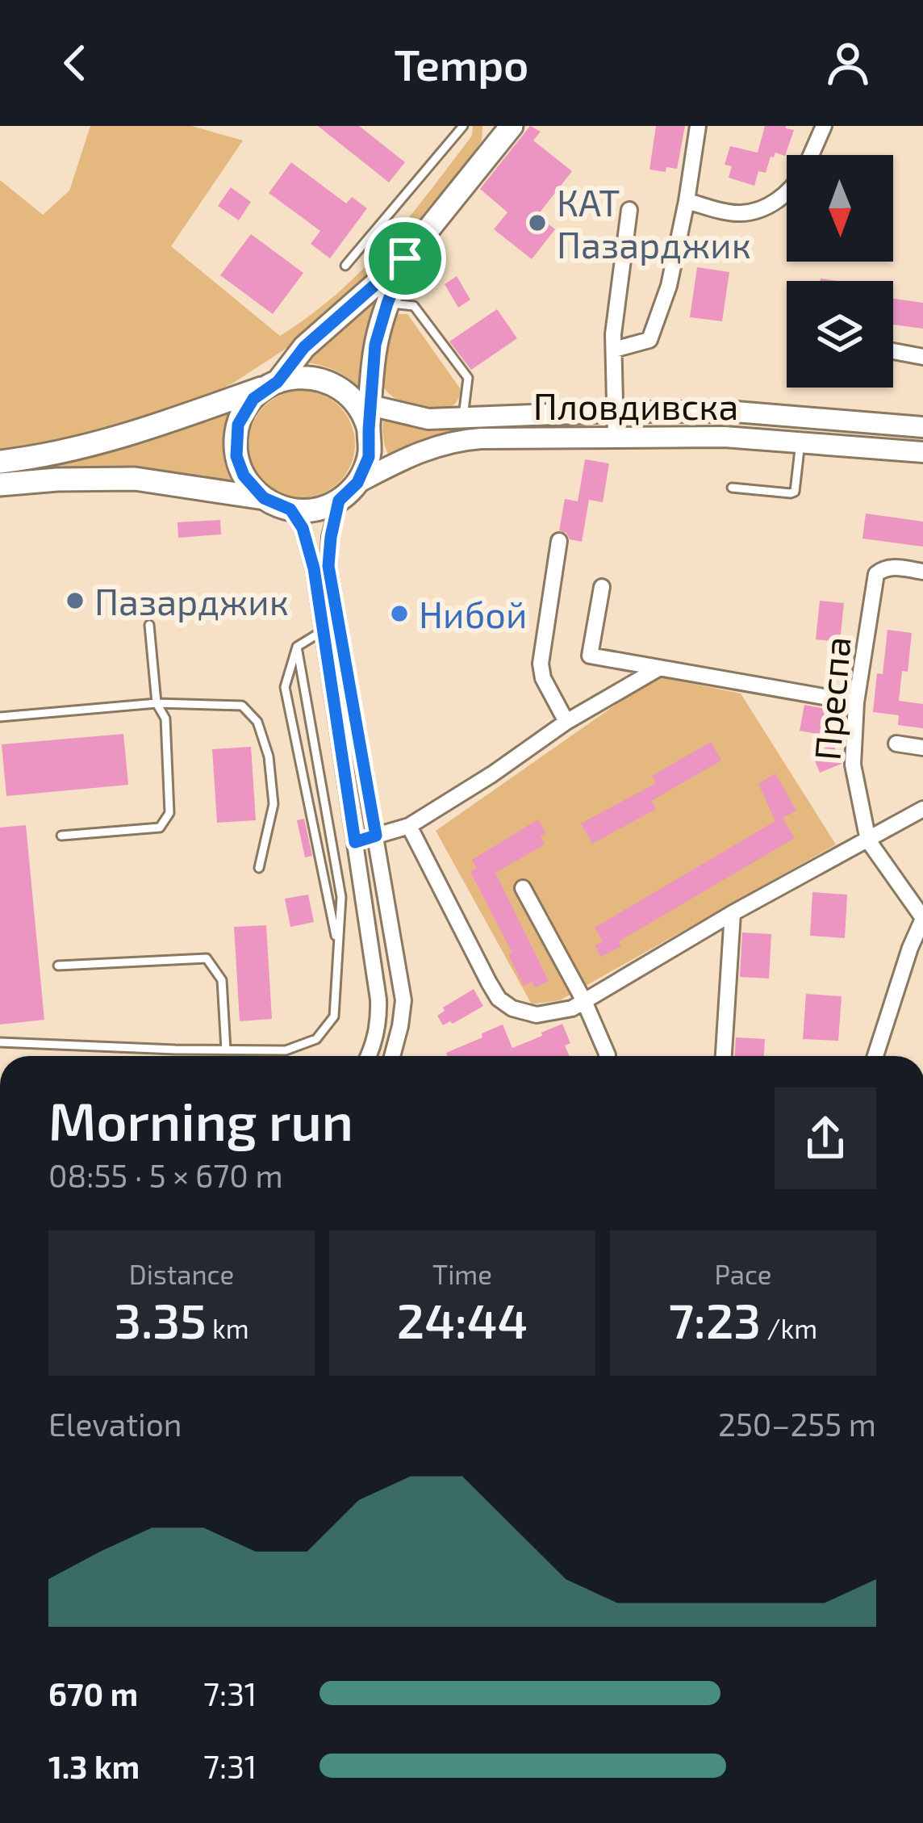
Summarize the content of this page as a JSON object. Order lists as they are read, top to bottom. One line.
{"streets":{"street":["Пловдивска","Преспа"]},"places":["КАТ Пазарджик","Пазарджик","Нибой"],"north":"bottom","page":{"header":"Tempo","heading":["Morning run","08:55 · 5 × 670 m"],"stats":[["Distance","3.35 km"],["Time","24:44"],["Pace","7:23 /km"]],"chart":["Elevation","250–255 m"],"list":[{"name":"670 m","note":"7:31"},{"name":"1.3 km","note":"7:31"}]}}
